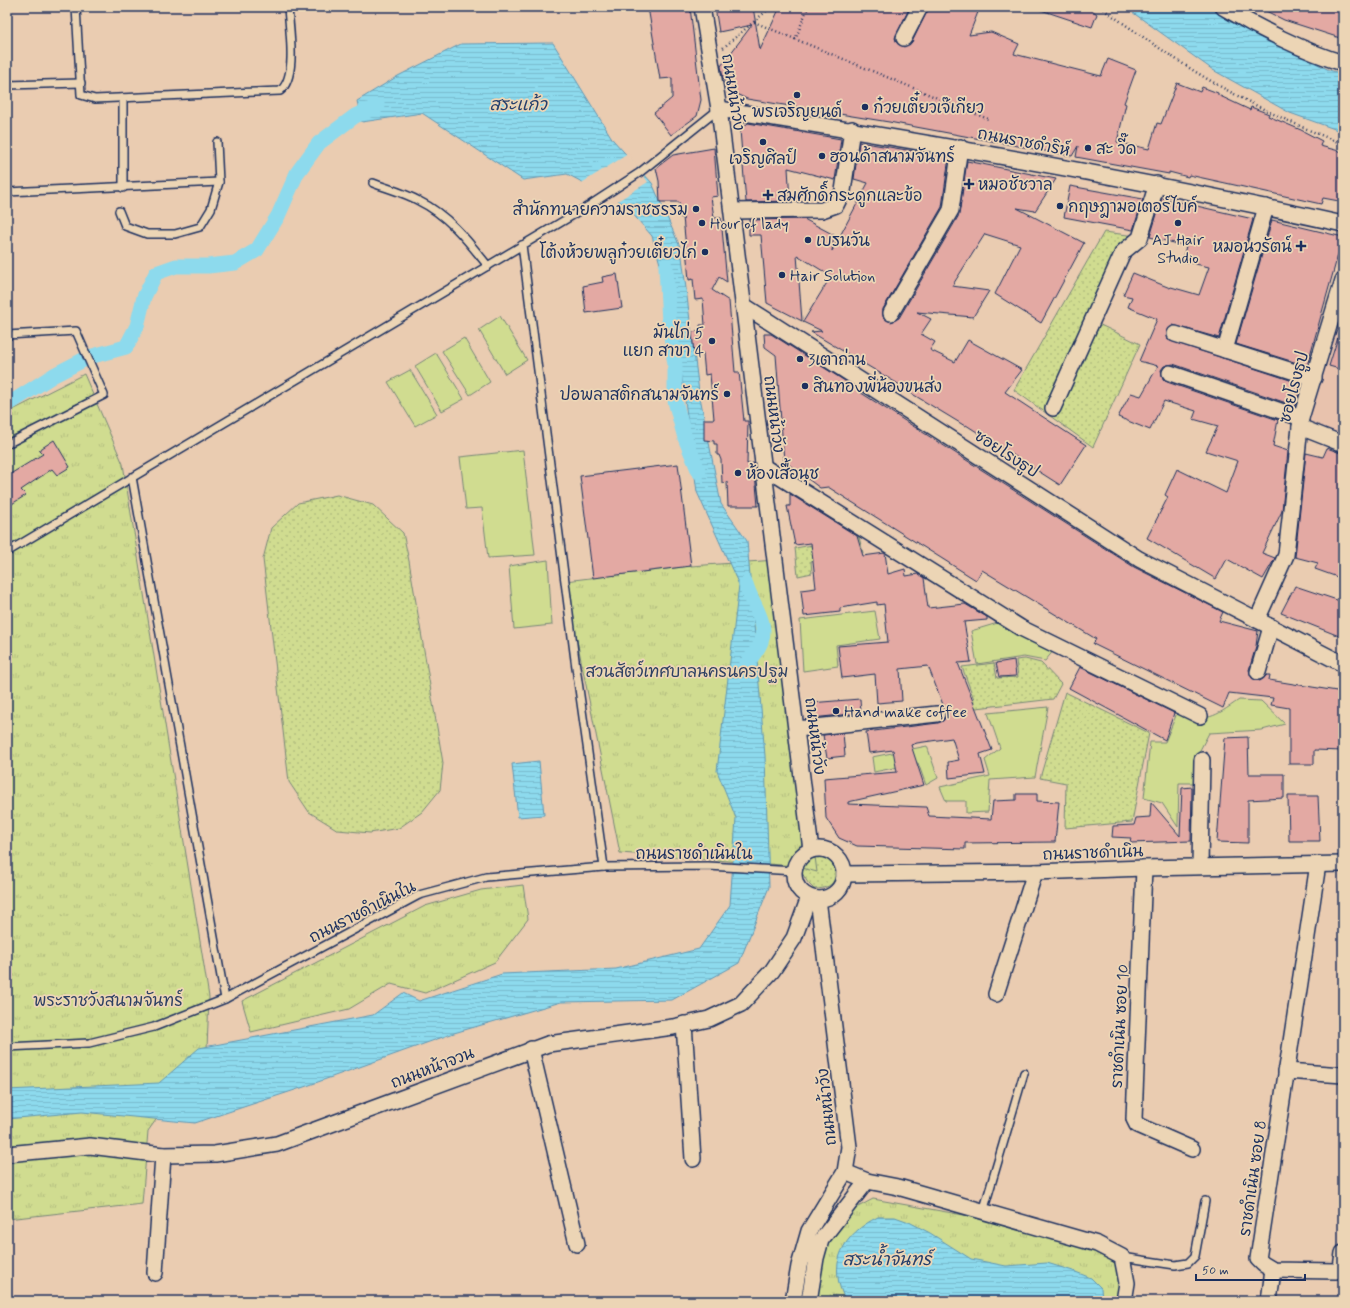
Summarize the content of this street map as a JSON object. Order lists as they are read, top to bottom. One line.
{"streets":{"street":["ถนนหน้าวัง","ถนนราชดำริห์","ซอยโรงธูป","ถนนราชดำเนิน","ราชดำเนิน ซอย 10","ถนนหน้าจวน","ราชดำเนิน ซอย 8"],"lane":["ถนนราชดำเนินใน"]},"crossings":[["ถนนหน้าวัง","ถนนราชดำริห์"],["ถนนหน้าวัง","ซอยโรงธูป"],["ถนนหน้าวัง","ถนนราชดำเนิน"],["ถนนหน้าวัง","ถนนราชดำเนินใน"],["ถนนหน้าวัง","ถนนหน้าจวน"],["ถนนราชดำเนิน","ถนนราชดำเนินใน"],["ถนนราชดำเนิน","ราชดำเนิน ซอย 10"],["ถนนราชดำเนิน","ถนนหน้าจวน"],["ถนนราชดำเนิน","ราชดำเนิน ซอย 8"],["ถนนราชดำเนินใน","ถนนหน้าจวน"]],"water":["สระแก้ว","สระน้ำจันทร์"],"parks":["สวนสัตว์เทศบาลนครนครปฐม","พระราชวังสนามจันทร์"],"places":{"other":["พรเจริญยนต์","ก๋วยเตี๋ยวเจ๊เกียว","เจริญศิลป์","สะ วี๊ด","ฮอนด้าสนามจันทร์","กฤษฎามอเตอร์ไบค์","สำนักทนายความราชธรรม","Hour of lady","AJ Hair Studio","เบรนวัน","โต้งห้วยพลูก๋วยเตี๋ยวไก่","Hair Solution","มันไก่ 5 แยก สาขา 4","3เตาถ่าน","สินทองพี่น้องขนส่ง","ปอพลาสติกสนามจันทร์","ห้องเสื้อนุช","Hand make coffee"],"health":["หมอชัชวาล","สมศักดิ์กระดูกและข้อ","หมอนวรัตน์"]},"scale_bar":"50 m"}
